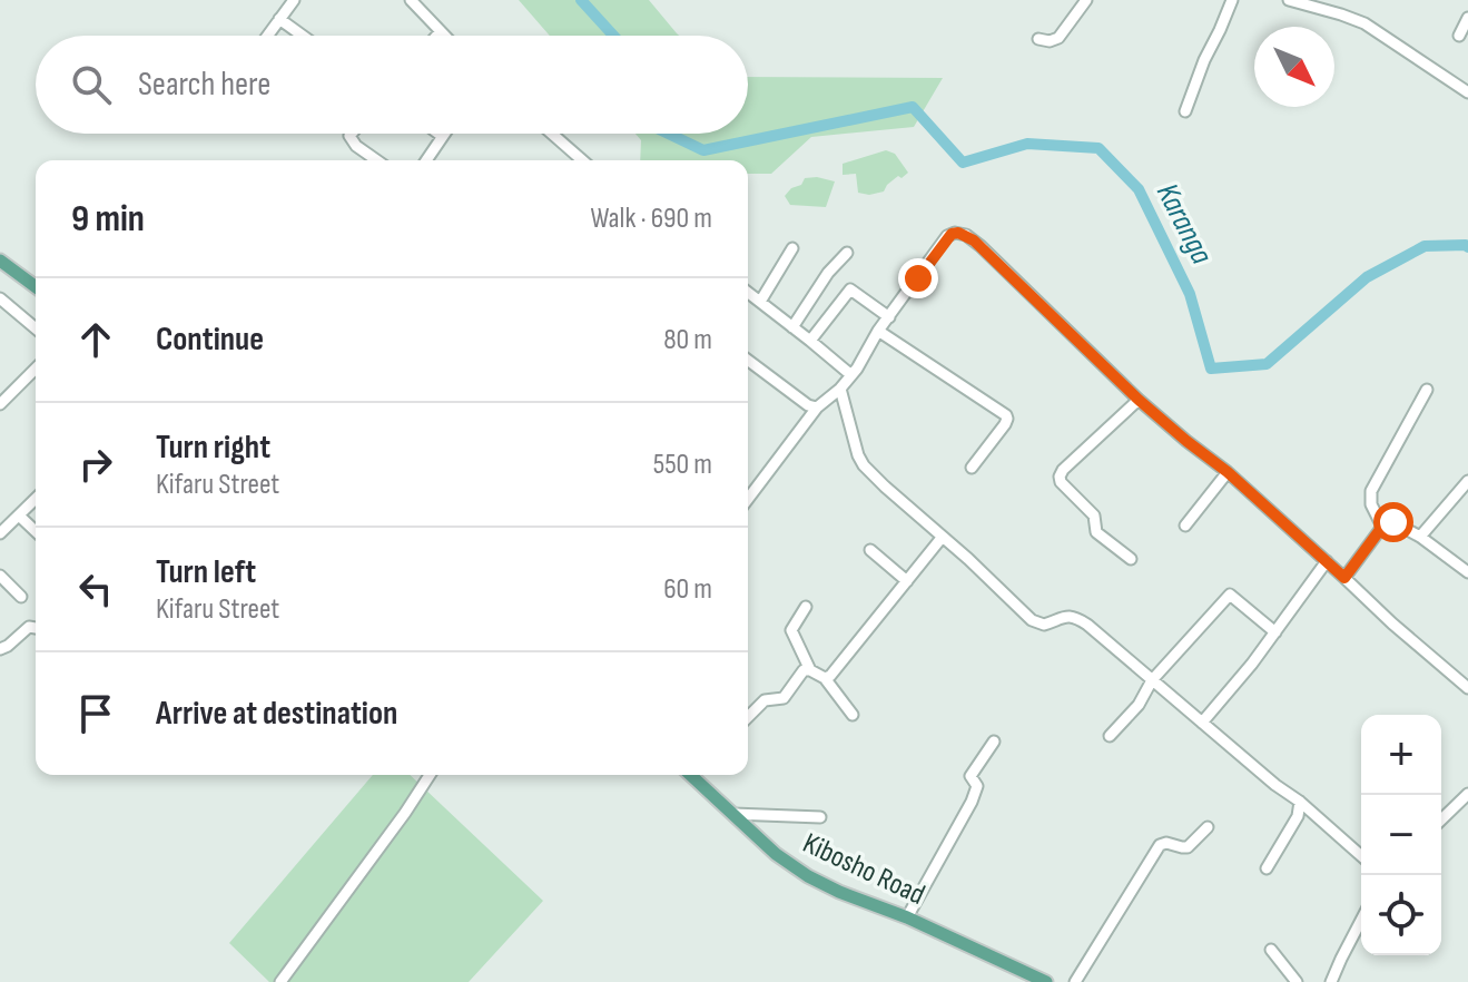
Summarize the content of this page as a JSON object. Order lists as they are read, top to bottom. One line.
{"streets":{"main road":["Kibosho Road"]},"water":["Karanga"],"north":"bottom right","page":{"search":"Search here","heading":["9 min","Walk · 690 m"],"list":[["Continue","80 m"],["Turn right","Kifaru Street","550 m"],["Turn left","Kifaru Street","60 m"],"Arrive at destination"],"map_buttons":["+","−"]}}
